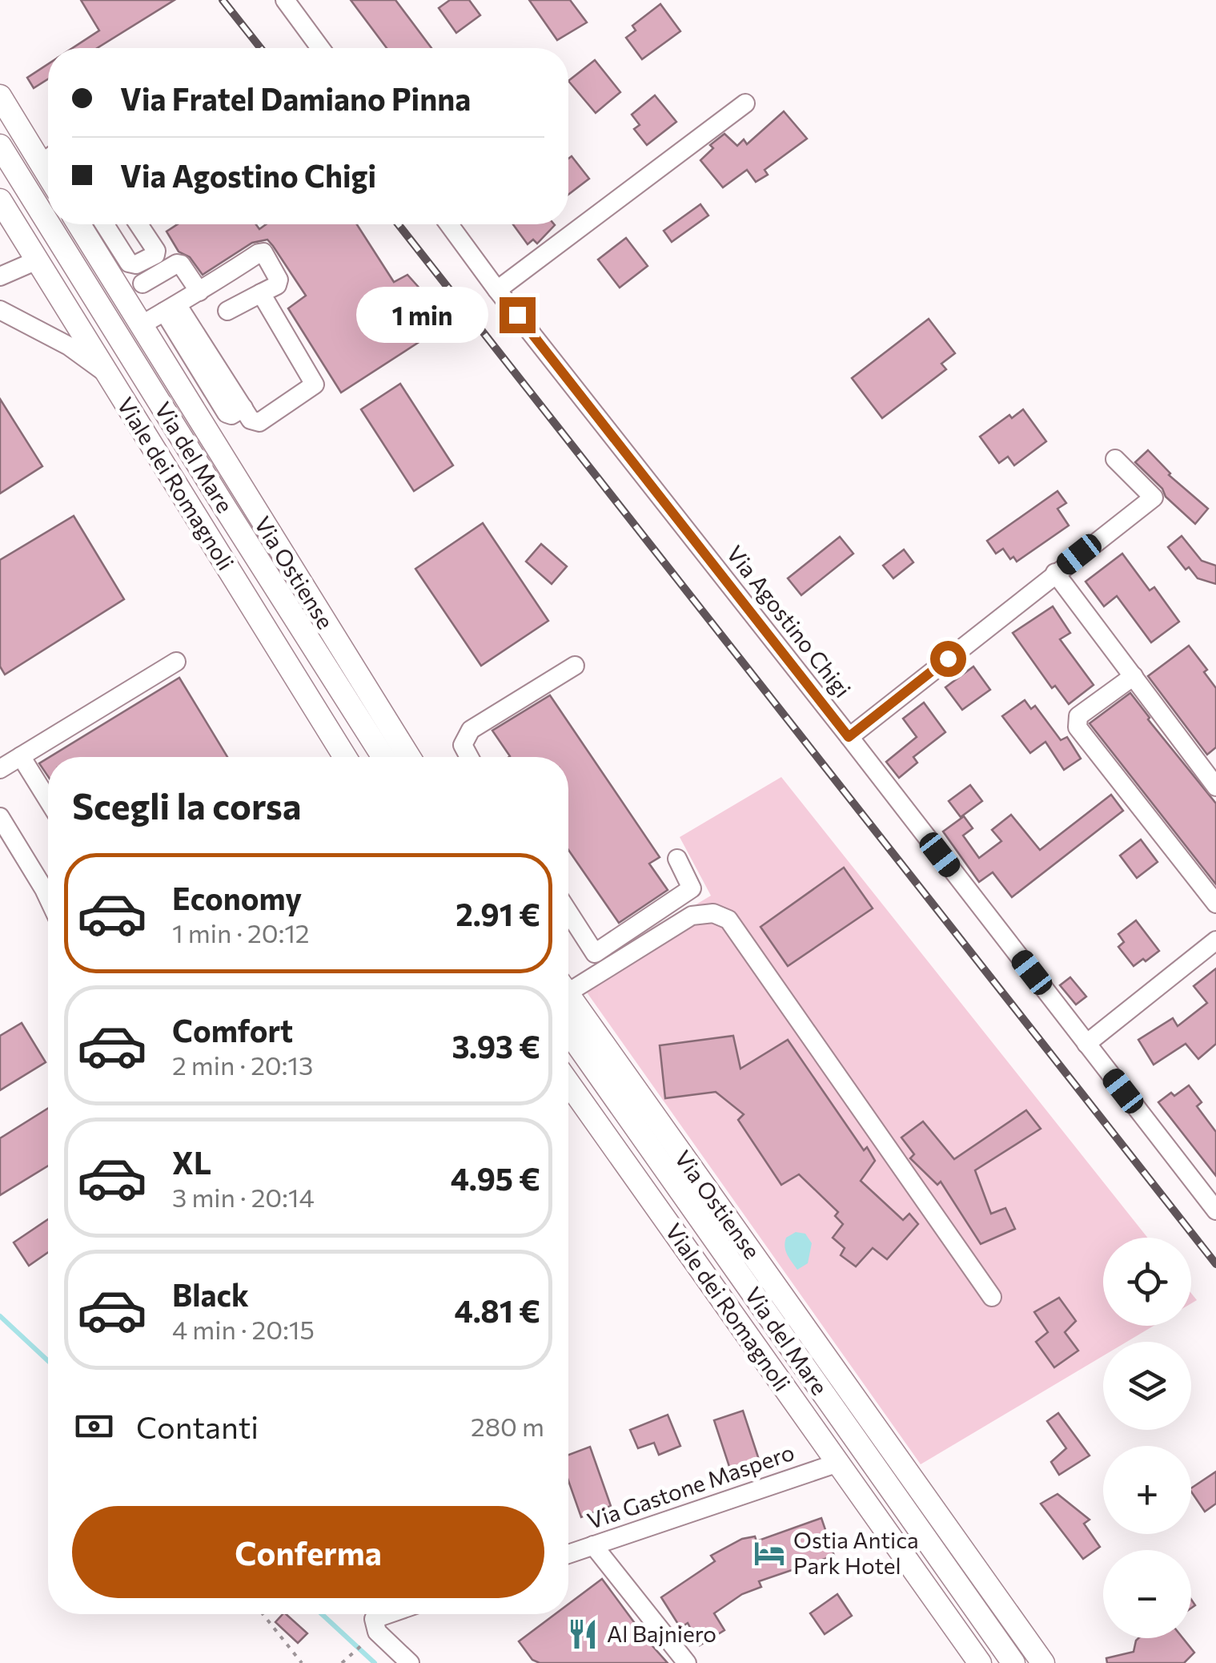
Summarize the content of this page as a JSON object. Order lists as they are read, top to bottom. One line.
{"streets":{"main road":["Via del Mare","Viale dei Romagnoli","Via Ostiense"],"street":["Via Agostino Chigi","Via Gastone Maspero"]},"crossings":[["Viale dei Romagnoli","Via Gastone Maspero"]],"places":{"hotel":["Ostia Antica Park Hotel"],"restaurant":["Al Bajniero"]},"page":{"banner":["Via Fratel Damiano Pinna","Via Agostino Chigi"],"bubble":"1 min","heading":"Scegli la corsa","list":[{"name":"Economy","note":"1 min · 20:12","value":"2.91 €"},{"name":"Comfort","note":"2 min · 20:13","value":"3.93 €"},{"name":"XL","note":"3 min · 20:14","value":"4.95 €"},{"name":"Black","note":"4 min · 20:15","value":"4.81 €"}],"map_buttons":["+","−"],"pay":["Contanti","280 m"],"buttons":"Conferma"}}
